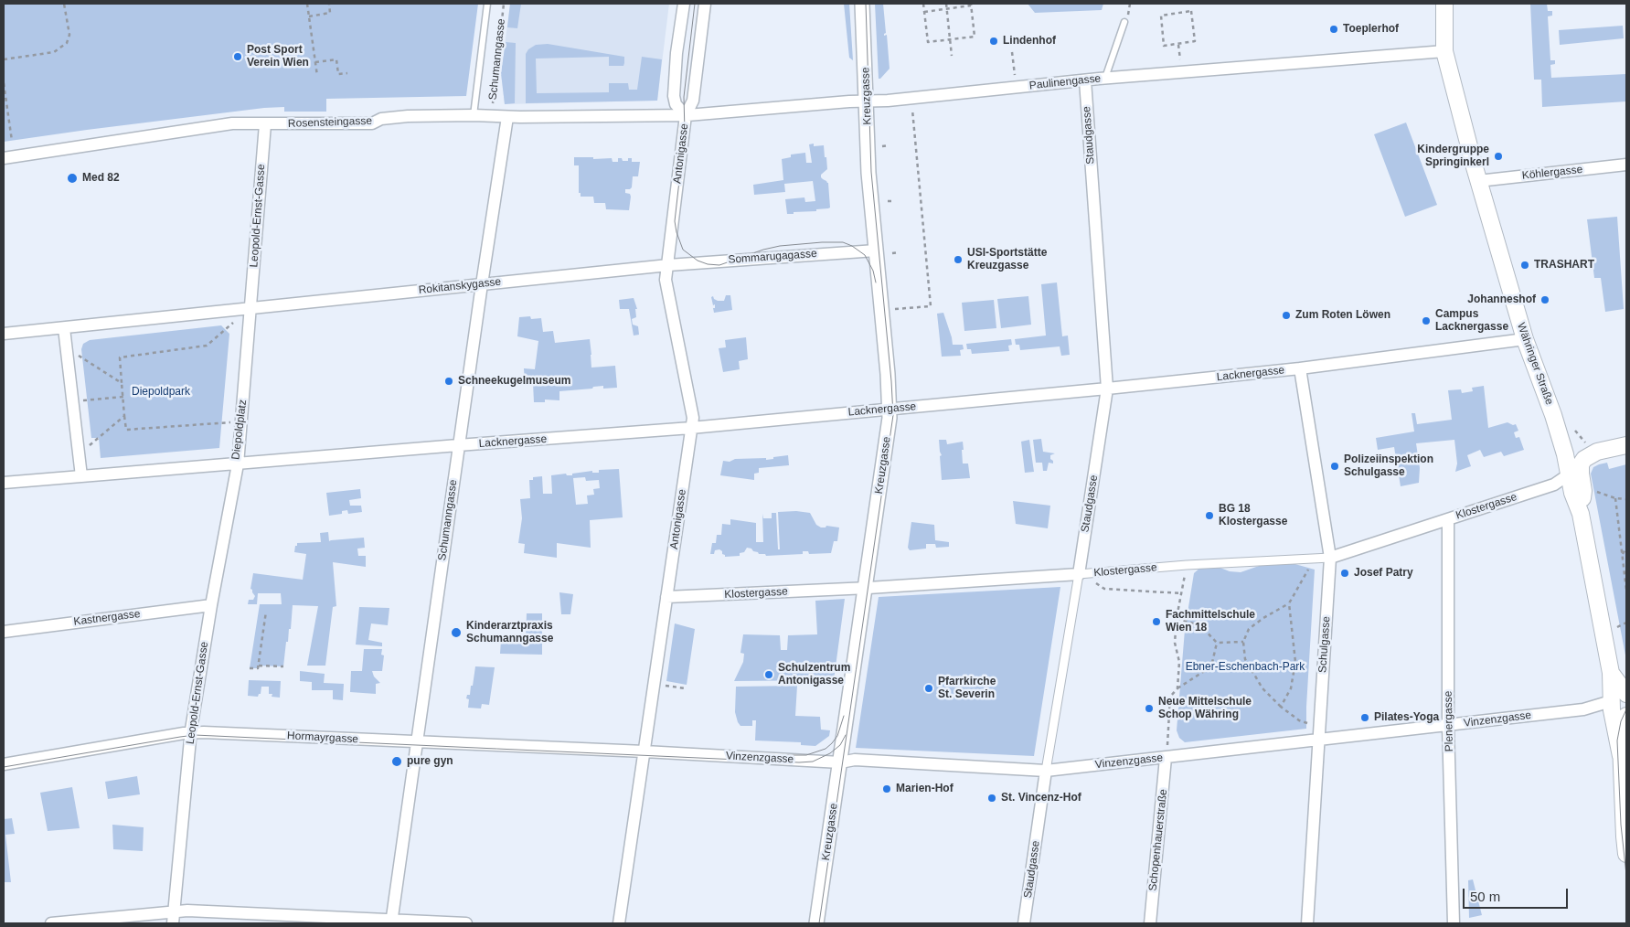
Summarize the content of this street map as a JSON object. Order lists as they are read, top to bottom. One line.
{"streets":{"main road":["Währinger Straße"],"street":["Schumanngasse","Paulinengasse","Kreuzgasse","Rosensteingasse","Staudgasse","Antonigasse","Köhlergasse","Leopold-Ernst-Gasse","Sommarugagasse","Rokitanskygasse","Lacknergasse","Diepoldplatz","Klostergasse","Kastnergasse","Schulgasse","Vinzenzgasse","Plenergasse","Hormayrgasse","Schopenhauerstraße"]},"crossings":[["Schumanngasse","Rosensteingasse"],["Schumanngasse","Rokitanskygasse"],["Schumanngasse","Lacknergasse"],["Schumanngasse","Hormayrgasse"],["Paulinengasse","Kreuzgasse"],["Paulinengasse","Rosensteingasse"],["Paulinengasse","Staudgasse"],["Paulinengasse","Antonigasse"],["Paulinengasse","Währinger Straße"],["Kreuzgasse","Sommarugagasse"],["Kreuzgasse","Lacknergasse"],["Kreuzgasse","Klostergasse"],["Kreuzgasse","Vinzenzgasse"],["Rosensteingasse","Antonigasse"],["Rosensteingasse","Leopold-Ernst-Gasse"],["Staudgasse","Lacknergasse"],["Staudgasse","Klostergasse"],["Staudgasse","Vinzenzgasse"],["Antonigasse","Sommarugagasse"],["Antonigasse","Rokitanskygasse"],["Antonigasse","Lacknergasse"],["Antonigasse","Klostergasse"],["Antonigasse","Vinzenzgasse"],["Antonigasse","Hormayrgasse"],["Köhlergasse","Währinger Straße"],["Leopold-Ernst-Gasse","Rokitanskygasse"],["Leopold-Ernst-Gasse","Lacknergasse"],["Leopold-Ernst-Gasse","Diepoldplatz"],["Leopold-Ernst-Gasse","Kastnergasse"],["Leopold-Ernst-Gasse","Hormayrgasse"],["Sommarugagasse","Rokitanskygasse"],["Rokitanskygasse","Diepoldplatz"],["Währinger Straße","Lacknergasse"],["Währinger Straße","Klostergasse"],["Währinger Straße","Vinzenzgasse"],["Lacknergasse","Diepoldplatz"],["Lacknergasse","Schulgasse"],["Klostergasse","Schulgasse"],["Klostergasse","Plenergasse"],["Schulgasse","Vinzenzgasse"],["Vinzenzgasse","Plenergasse"],["Vinzenzgasse","Hormayrgasse"],["Vinzenzgasse","Schopenhauerstraße"]],"parks":["Diepoldpark","Ebner-Eschenbach-Park"],"places":["Toeplerhof","Lindenhof","Post Sport Verein Wien","Kindergruppe Springinkerl","Med 82","USI-Sportstätte Kreuzgasse","TRASHART","Johanneshof","Zum Roten Löwen","Campus Lacknergasse","Schneekugelmuseum","Polizeiinspektion Schulgasse","BG 18 Klostergasse","Josef Patry","Fachmittelschule Wien 18","Kinderarztpraxis Schumanngasse","Schulzentrum Antonigasse","Pfarrkirche St. Severin","Neue Mittelschule Schop Währing","Pilates-Yoga","pure gyn","Marien-Hof","St. Vincenz-Hof"],"scale_bar":"50 m"}
